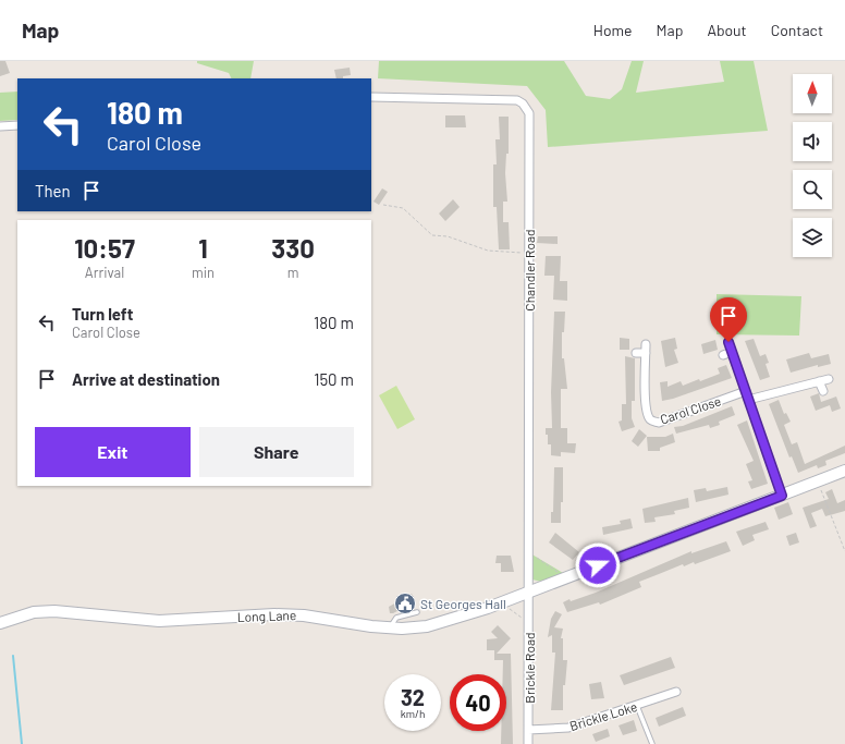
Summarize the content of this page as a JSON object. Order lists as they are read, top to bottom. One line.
{"streets":{"street":["Chandler Road","Carol Close","Long Lane","Brickle Road","Brickle Loke"]},"crossings":[["Chandler Road","Long Lane"],["Chandler Road","Brickle Road"],["Long Lane","Brickle Road"],["Brickle Road","Brickle Loke"]],"places":{"public building":["St Georges Hall"]},"north":"top","page":{"header":"Map","nav":["Home","Map","About","Contact"],"turn":["180 m","Carol Close"],"then":"Then","eta":["10:57","Arrival","1","min","330","m"],"list":[{"name":"Turn left","note":"Carol Close","value":"180 m"},{"name":"Arrive at destination","value":"150 m"}],"buttons":["Exit","Share"],"speed":"32 km/h","limit":"40"}}
